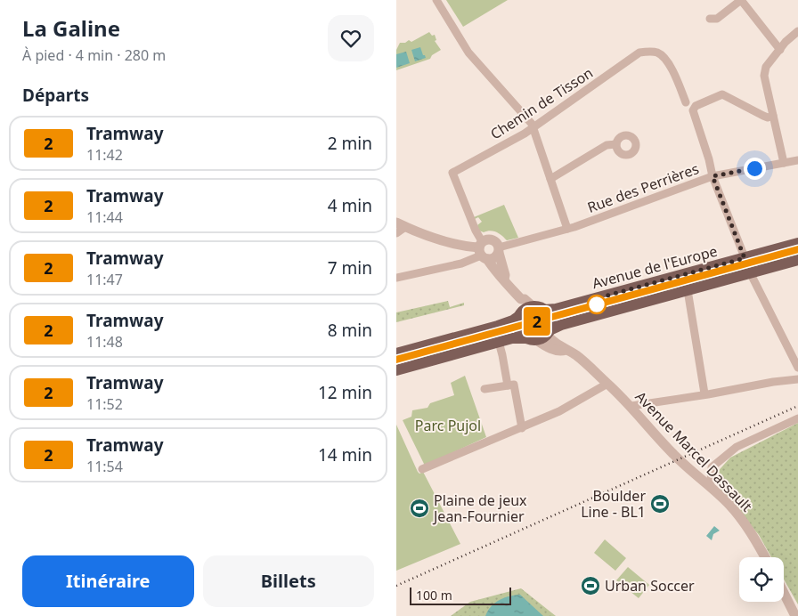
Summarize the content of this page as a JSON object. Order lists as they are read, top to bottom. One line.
{"streets":{"main road":["Avenue de l'Europe"],"street":["Chemin de Tisson","Rue des Perrières","Avenue Marcel Dassault"]},"crossings":[["Avenue de l'Europe","Avenue Marcel Dassault"]],"parks":["Parc Pujol"],"places":{"sports":["Boulder Line - BL1","Plaine de jeux Jean-Fournier","Urban Soccer"]},"lines":["tram line 2"],"scale_bar":"100 m","page":{"heading":[["La Galine","À pied · 4 min · 280 m"],"Départs"],"on_map":"2","list":[{"mark":"2","name":"Tramway","note":"11:42","value":"2 min"},{"mark":"2","name":"Tramway","note":"11:44","value":"4 min"},{"mark":"2","name":"Tramway","note":"11:47","value":"7 min"},{"mark":"2","name":"Tramway","note":"11:48","value":"8 min"},{"mark":"2","name":"Tramway","note":"11:52","value":"12 min"},{"mark":"2","name":"Tramway","note":"11:54","value":"14 min"}],"buttons":["Itinéraire","Billets"],"scale":"100 m"}}
